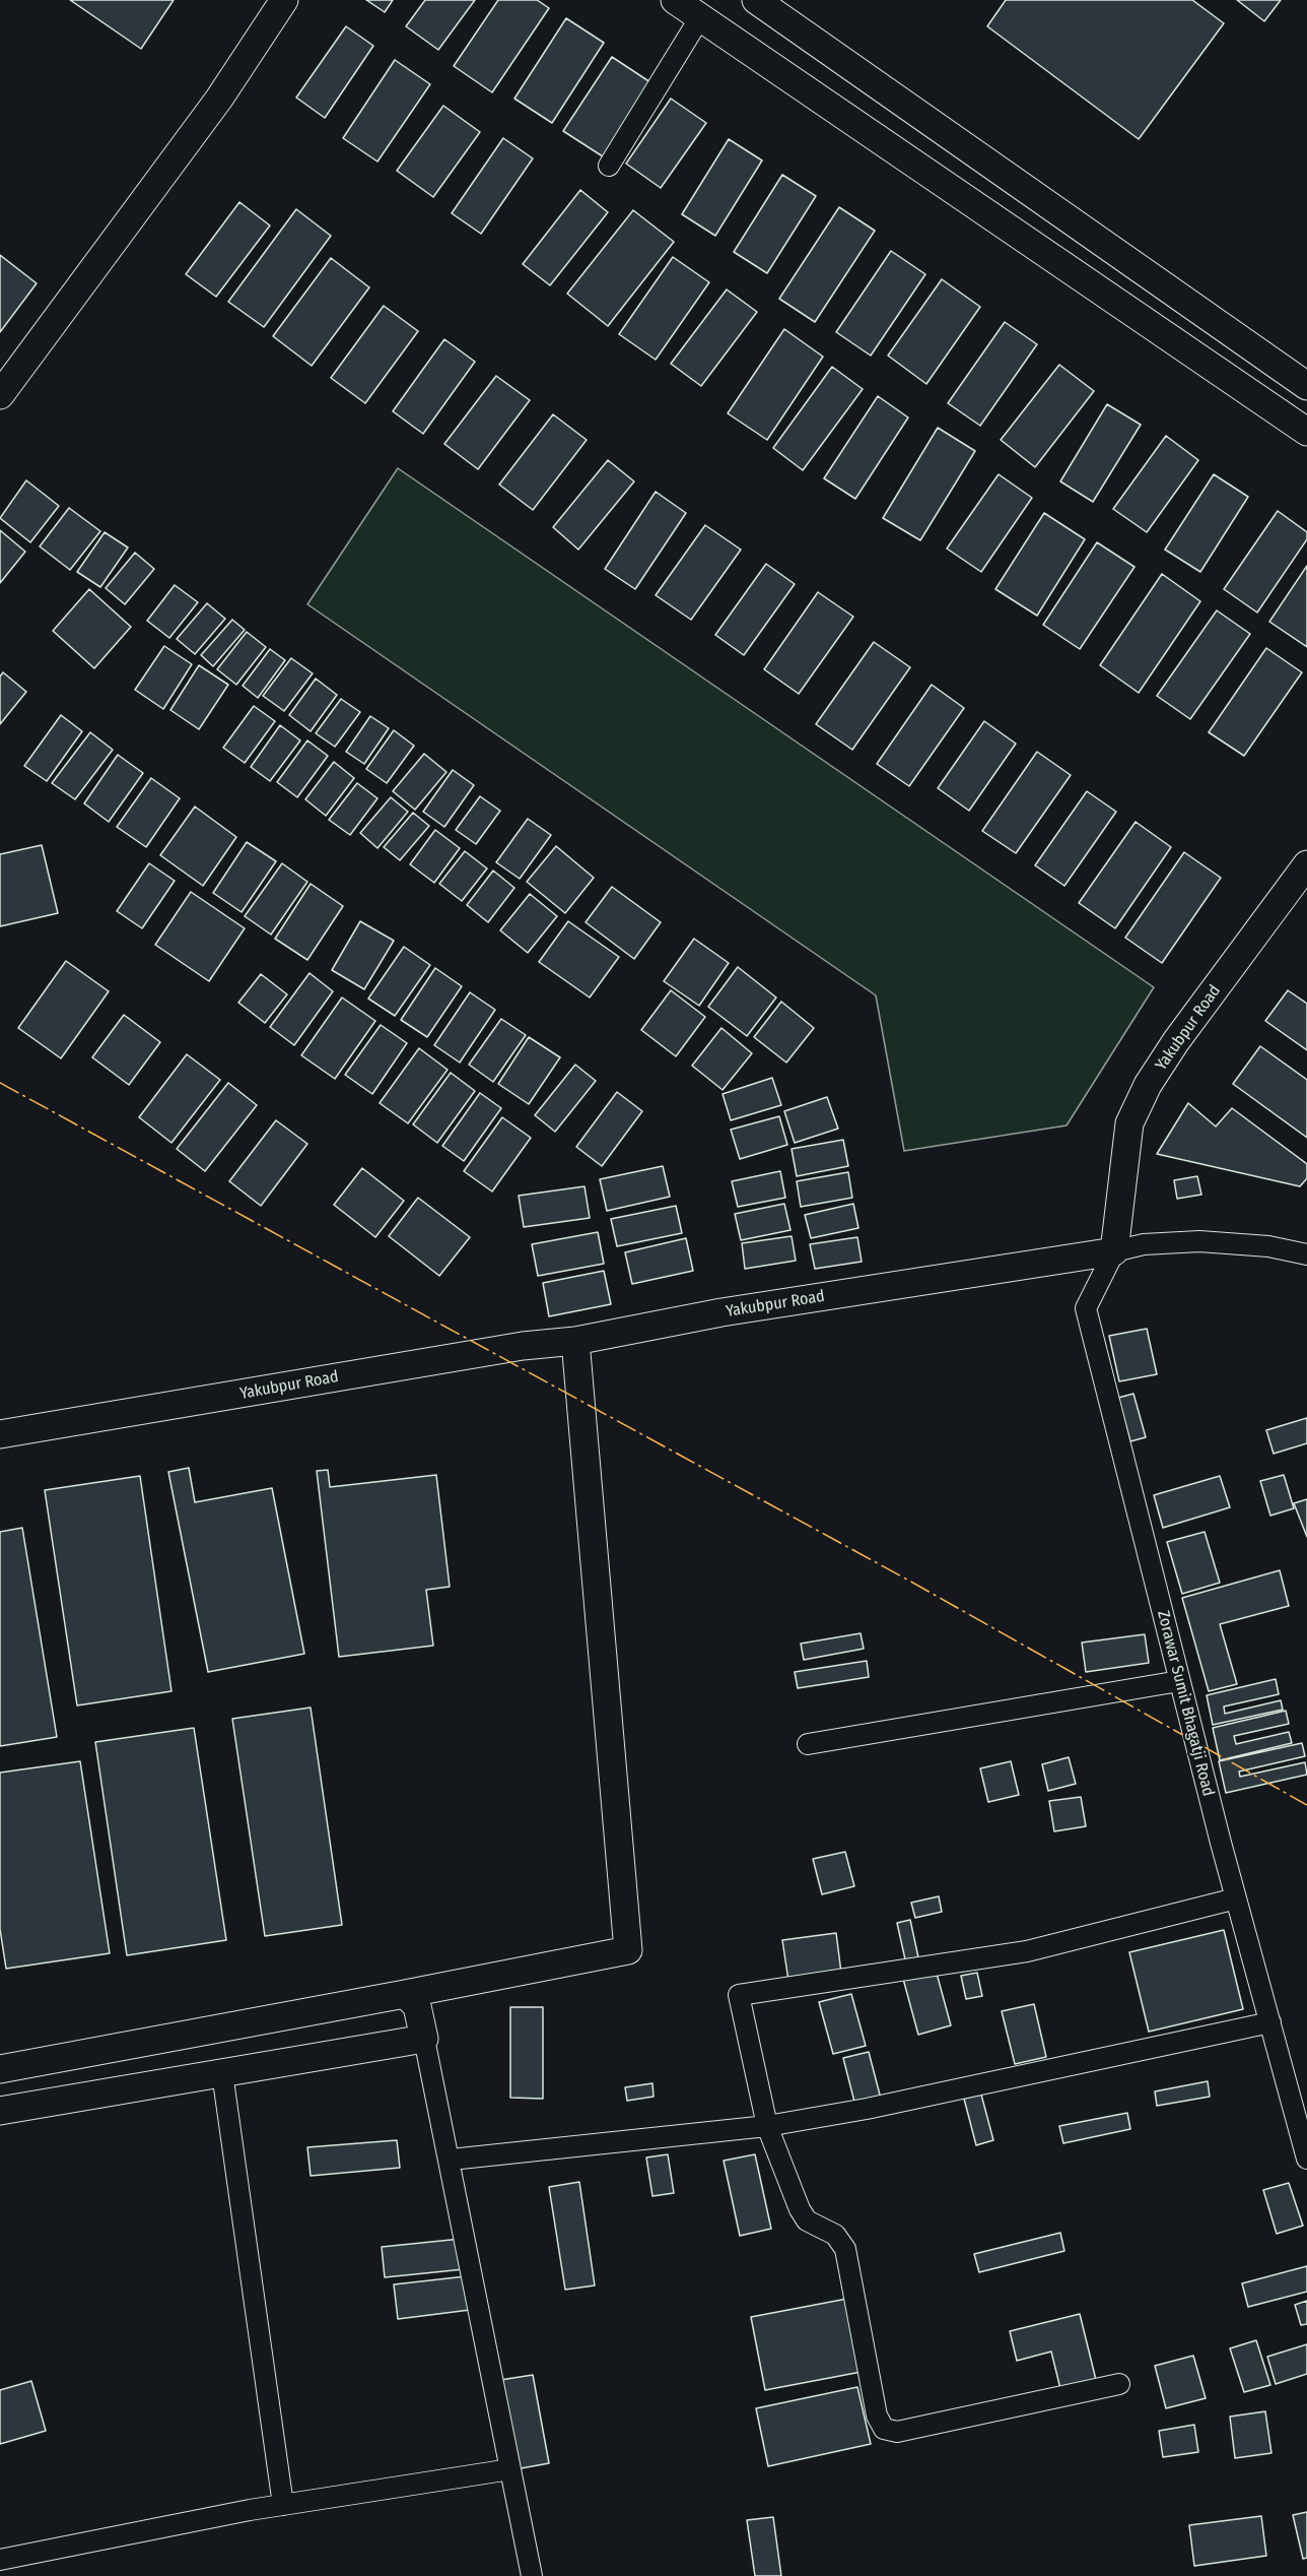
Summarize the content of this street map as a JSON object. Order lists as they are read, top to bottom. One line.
{"streets":{"street":["Yakubpur Road","Zorawar Sumit Bhagatji Road"]},"crossings":[["Yakubpur Road","Zorawar Sumit Bhagatji Road"]]}
